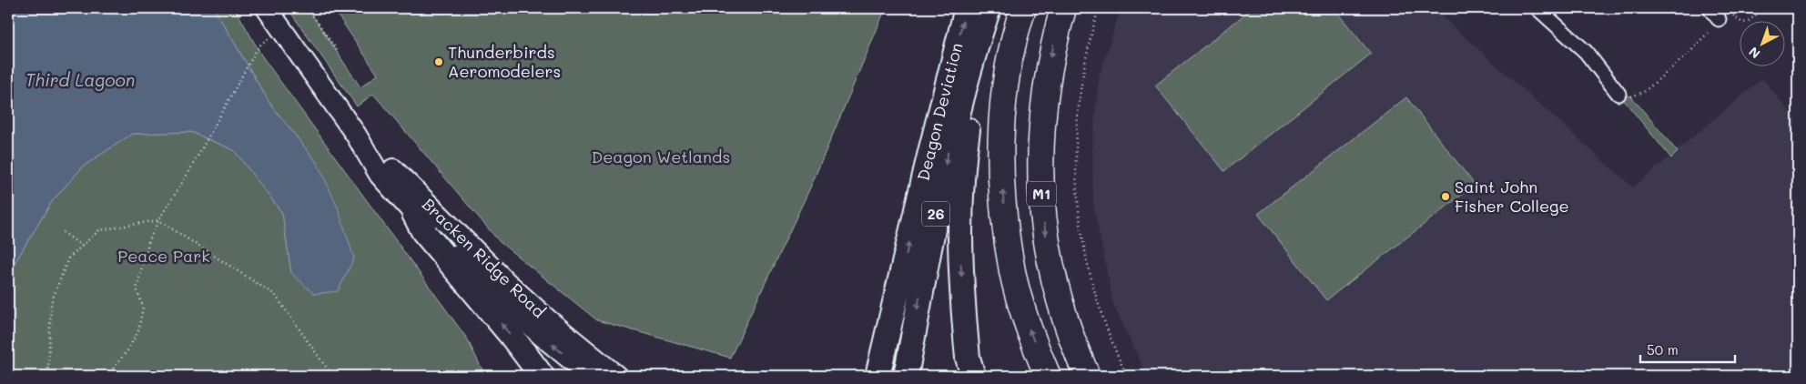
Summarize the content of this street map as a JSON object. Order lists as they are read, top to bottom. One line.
{"streets":{"highway":["Deagon Deviation","M1","26"],"main road":["Bracken Ridge Road"]},"water":["Third Lagoon"],"parks":["Deagon Wetlands","Peace Park"],"places":["Thunderbirds Aeromodelers","Saint John Fisher College"],"scale_bar":"50 m","north":"bottom left"}
